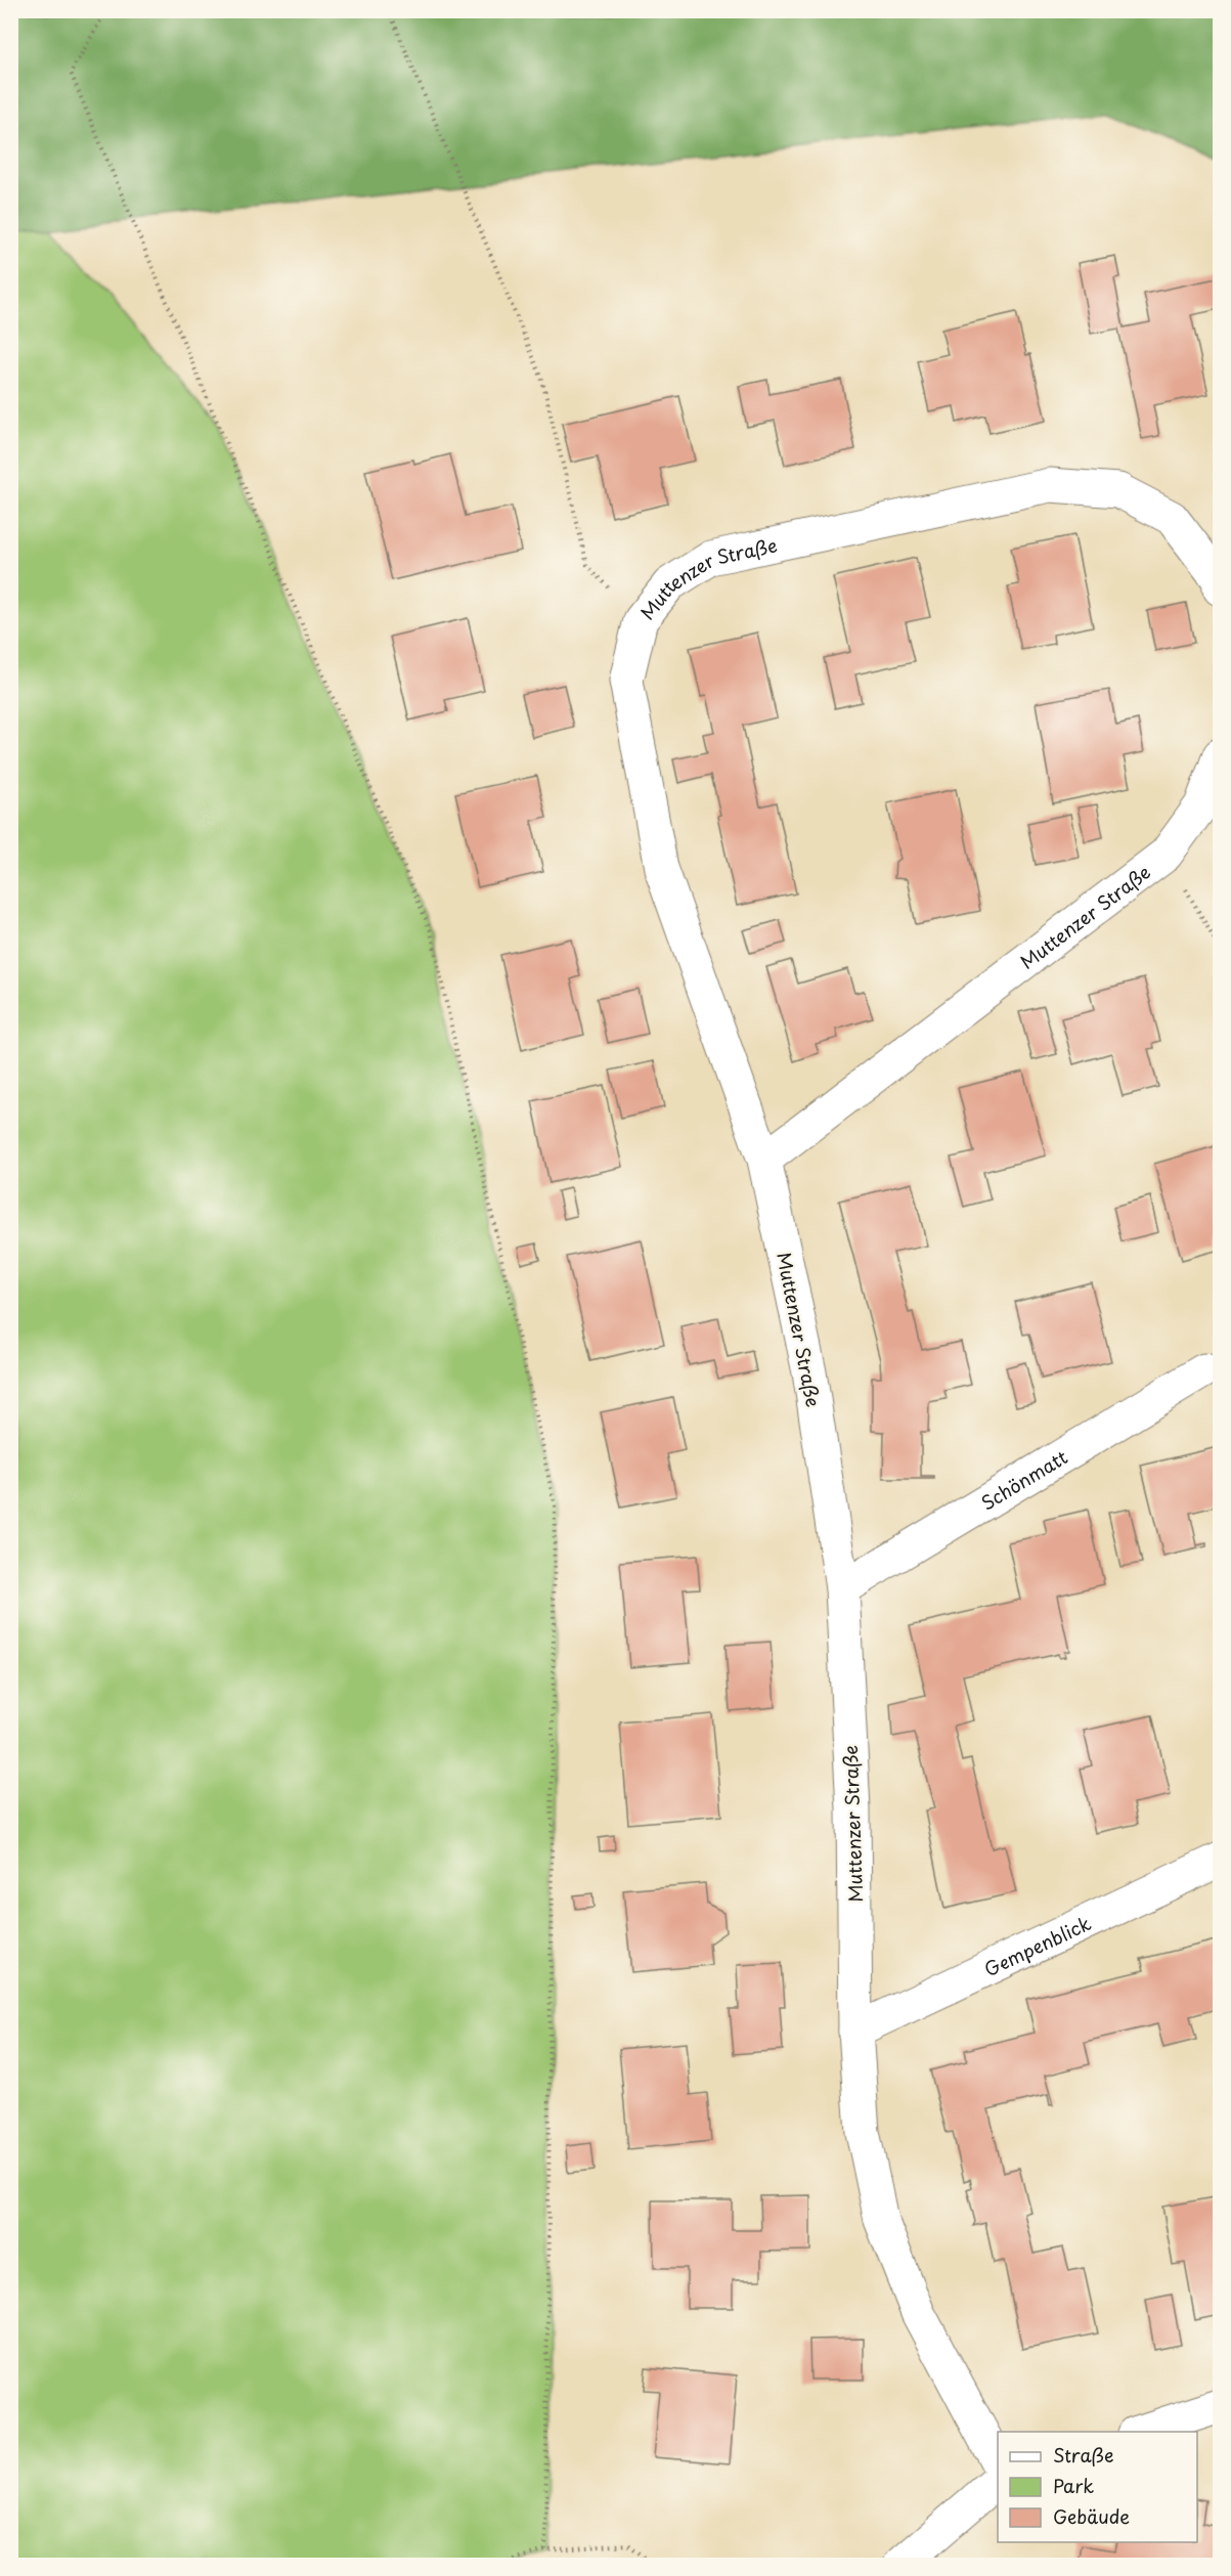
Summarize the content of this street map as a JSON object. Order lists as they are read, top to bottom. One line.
{"streets":{"street":["Muttenzer Straße","Schönmatt","Gempenblick"]},"crossings":[["Muttenzer Straße","Schönmatt"],["Muttenzer Straße","Gempenblick"]],"legend":["Straße","Park","Gebäude"]}
